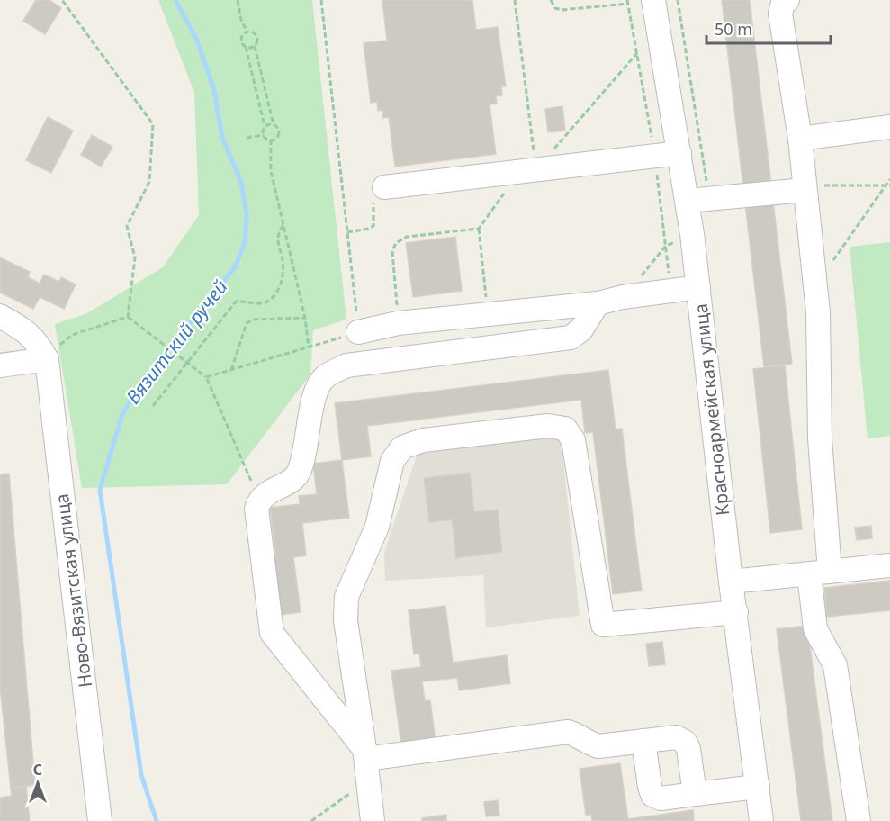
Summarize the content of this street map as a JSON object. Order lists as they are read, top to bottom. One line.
{"streets":{"street":["Красноармейская улица","Ново-Вязитская улица"]},"water":["Вязитский ручей"],"scale_bar":"50 m","north":"top"}
